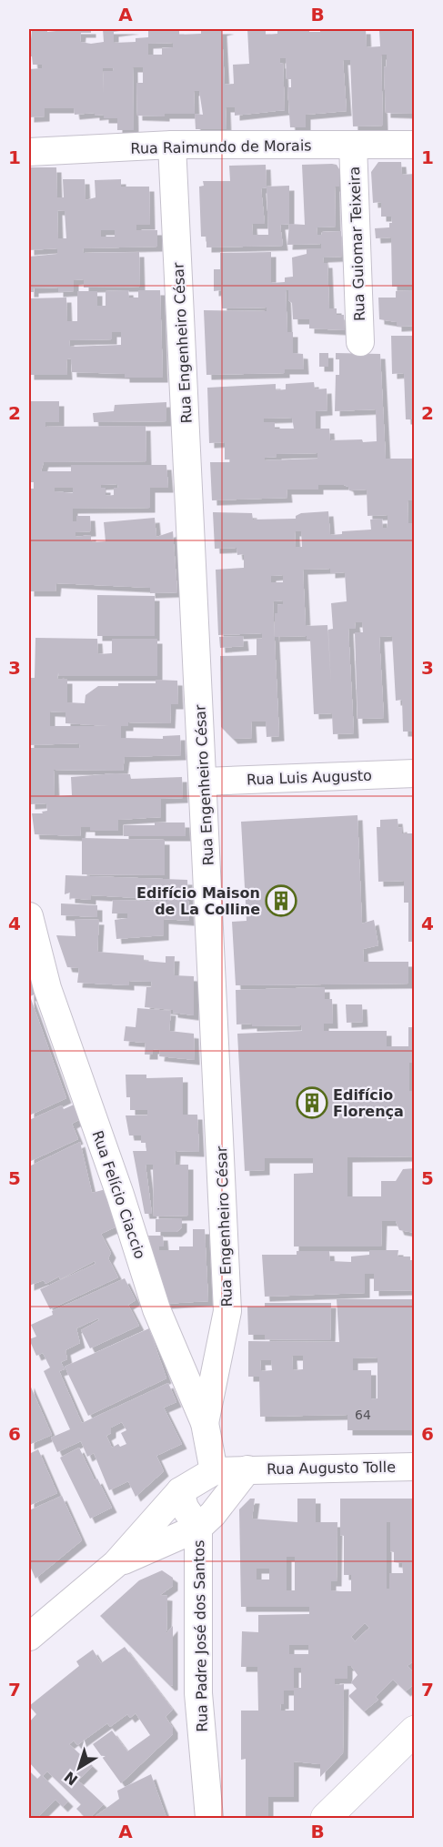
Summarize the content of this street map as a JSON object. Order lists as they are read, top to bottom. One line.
{"streets":{"street":["Rua Raimundo de Morais","Rua Guiomar Teixeira","Rua Engenheiro César","Rua Luis Augusto","Rua Felício Ciaccio","Rua Augusto Tolle","Rua Padre José dos Santos"]},"crossings":[["Rua Raimundo de Morais","Rua Guiomar Teixeira"],["Rua Raimundo de Morais","Rua Engenheiro César"],["Rua Engenheiro César","Rua Luis Augusto"],["Rua Engenheiro César","Rua Felício Ciaccio"],["Rua Felício Ciaccio","Rua Augusto Tolle"],["Rua Augusto Tolle","Rua Padre José dos Santos"]],"places":{"building":["Edifício Maison de La Colline","Edifício Florença"]},"house_numbers":["64"],"north":"bottom left","grid":{"columns":["A","B"],"rows":["1","2","3","4","5","6","7"]}}
